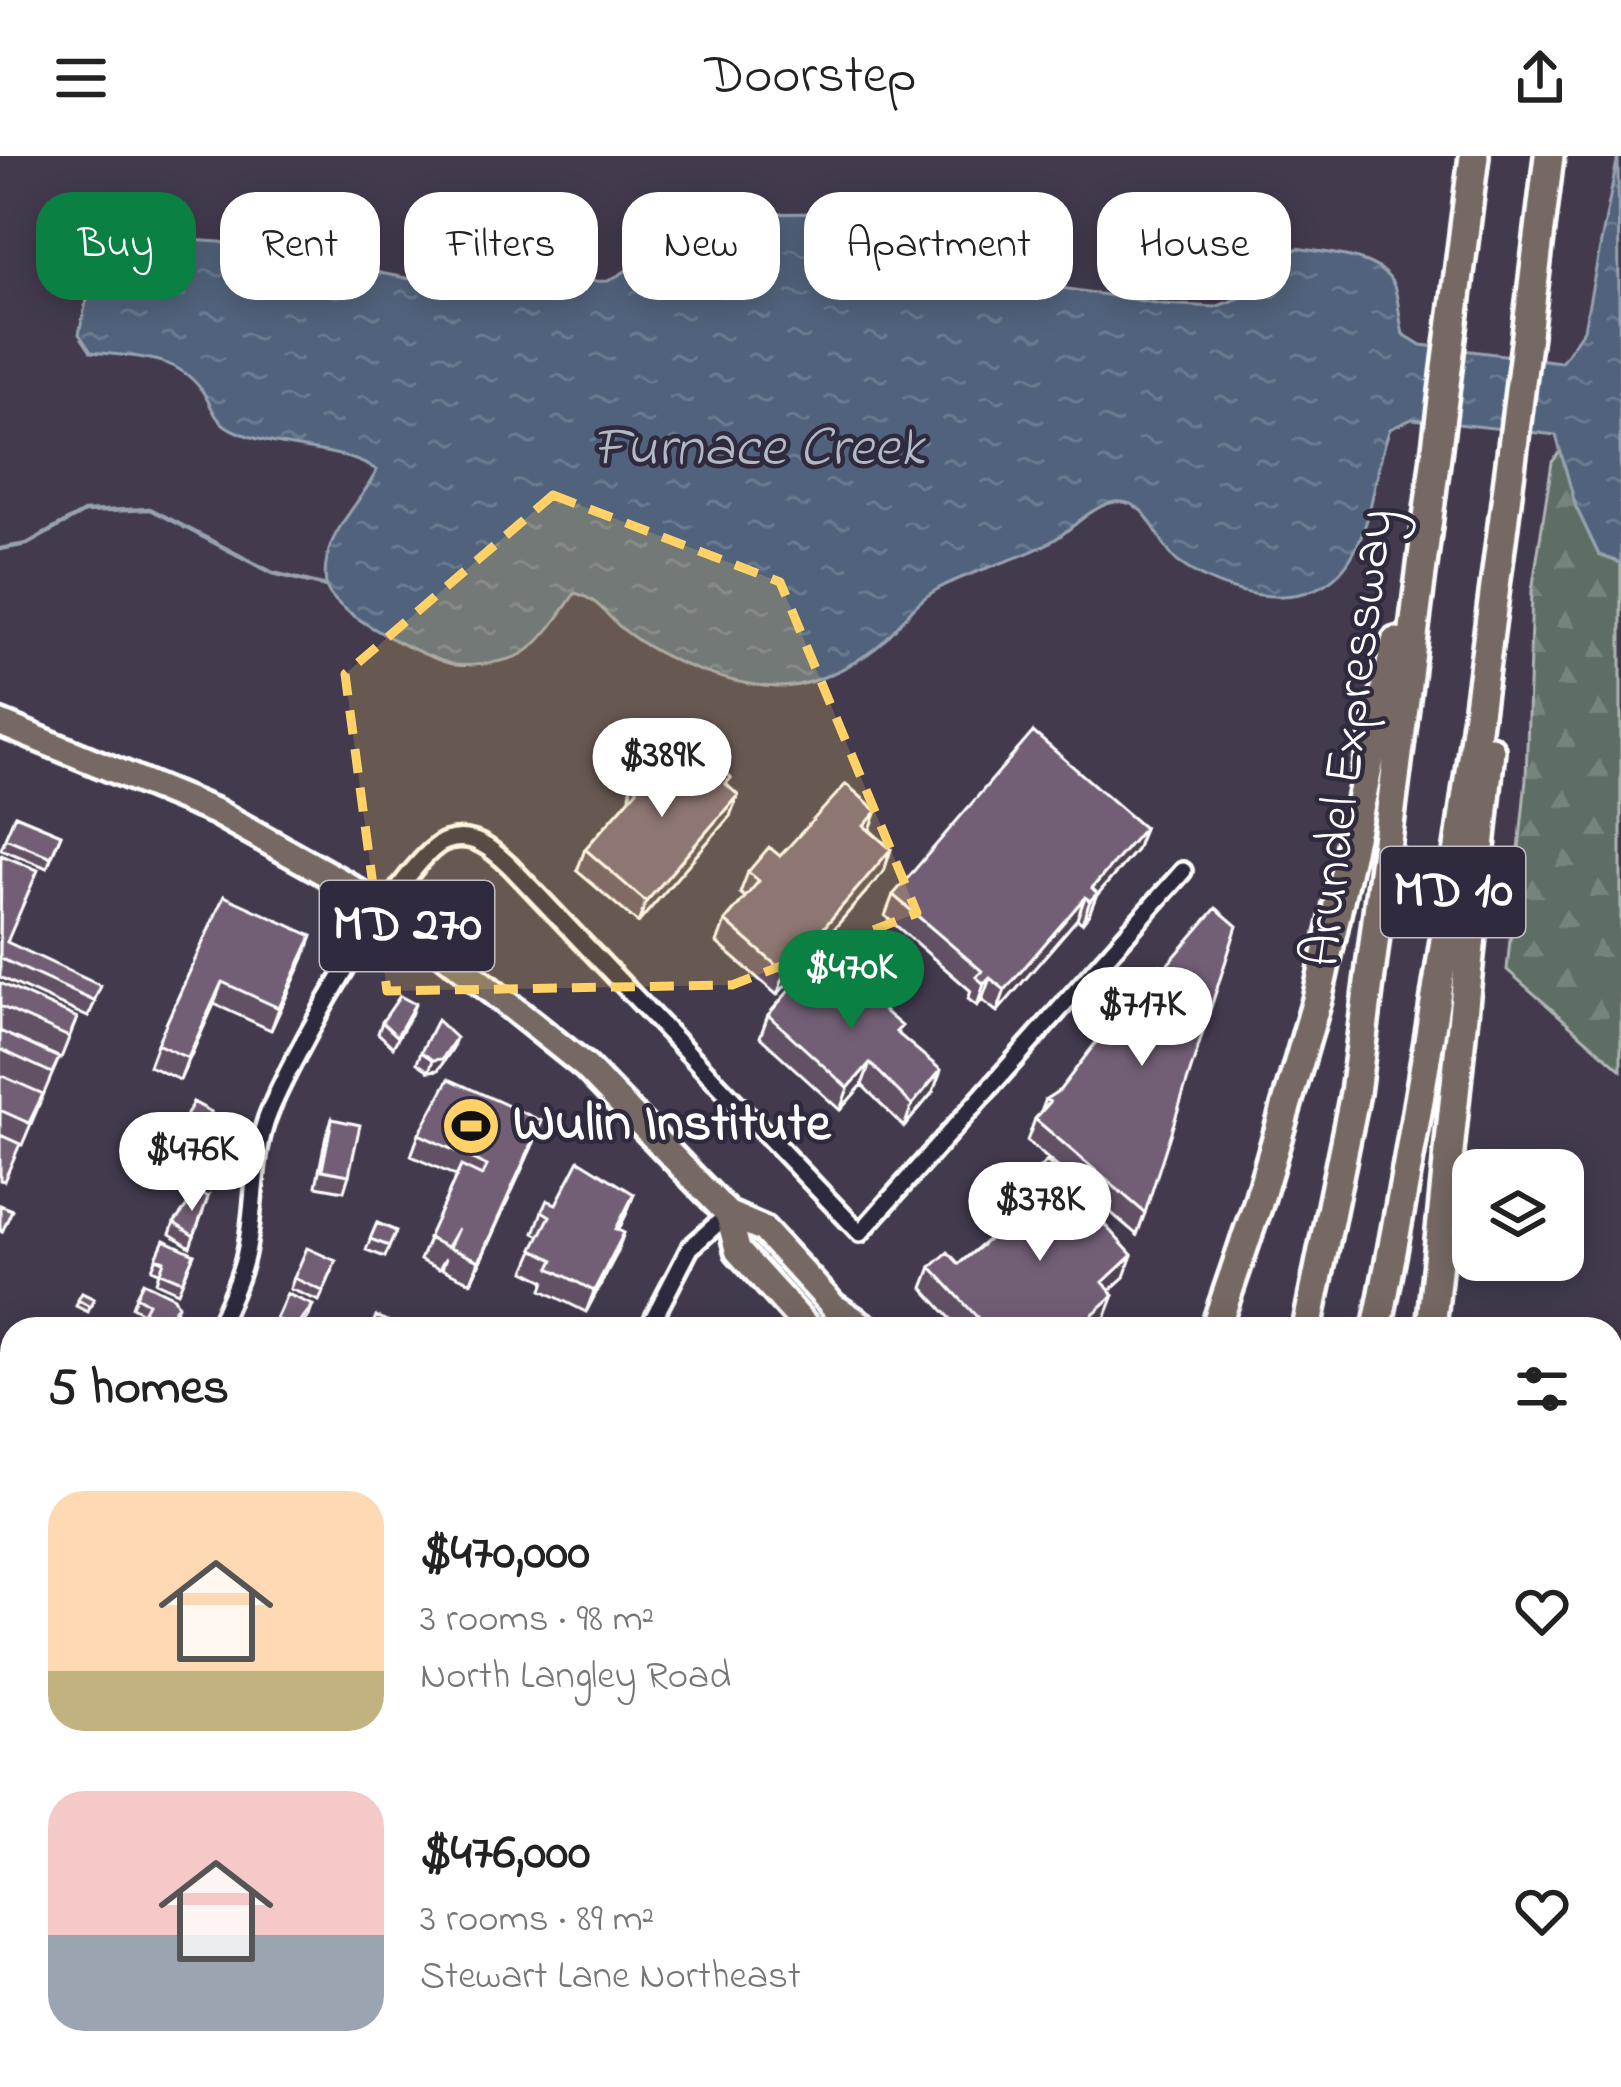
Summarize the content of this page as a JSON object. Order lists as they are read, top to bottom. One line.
{"streets":{"highway":["Arundel Expressway","MD 10"],"main road":["MD 270"]},"water":["Furnace Creek"],"places":{"sports":["Wulin Institute"]},"page":{"header":"Doorstep","chip":["Buy","Rent","Filters","New","Apartment","House"],"price":["$389K","$470K","$717K","$476K","$378K"],"heading":"5 homes","list":[{"name":"$470,000","note":"3 rooms · 98 m² · North Langley Road"},{"name":"$476,000","note":"3 rooms · 89 m² · Stewart Lane Northeast"}]}}
